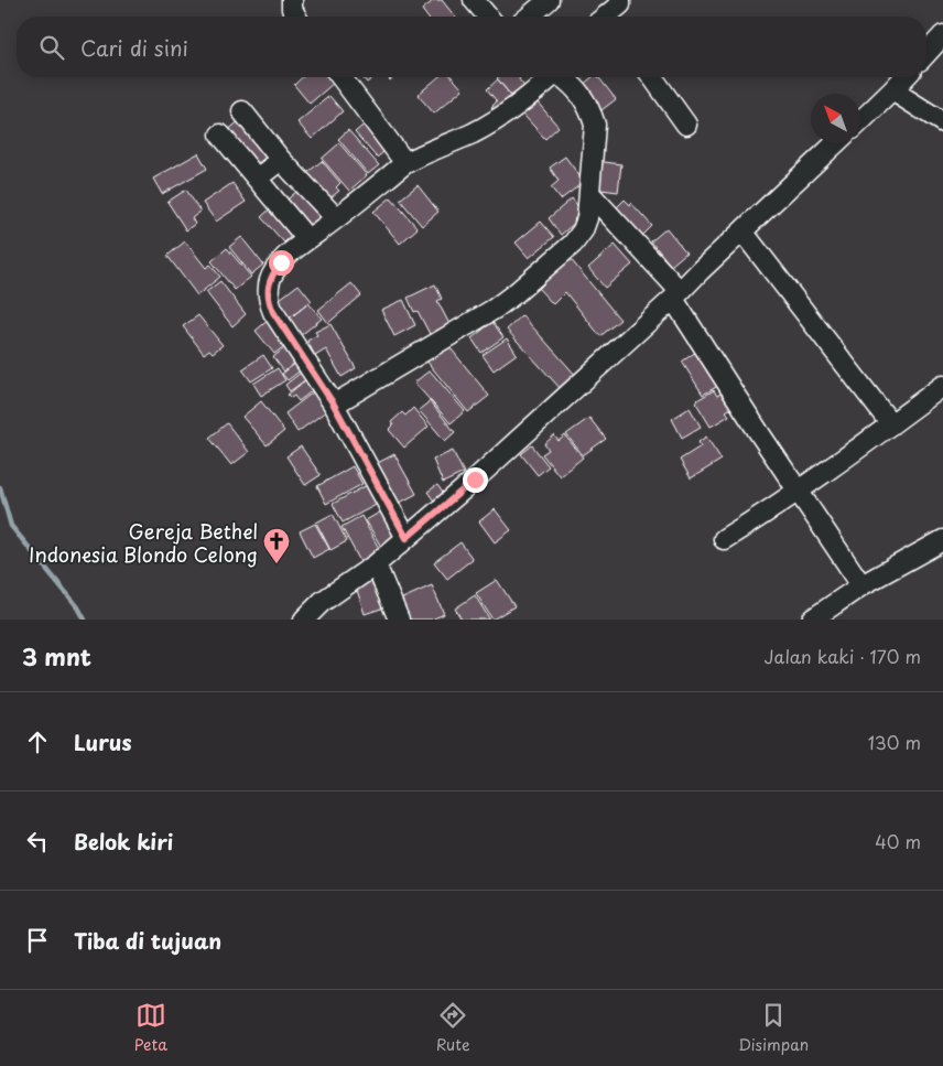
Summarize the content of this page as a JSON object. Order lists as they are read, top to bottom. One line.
{"places":{"church":["Gereja Bethel Indonesia Blondo Celong"]},"north":"top left","page":{"search":"Cari di sini","heading":["3 mnt","Jalan kaki · 170 m"],"list":[["Lurus","130 m"],["Belok kiri","40 m"],"Tiba di tujuan"],"nav":["Peta","Rute","Disimpan"]}}
